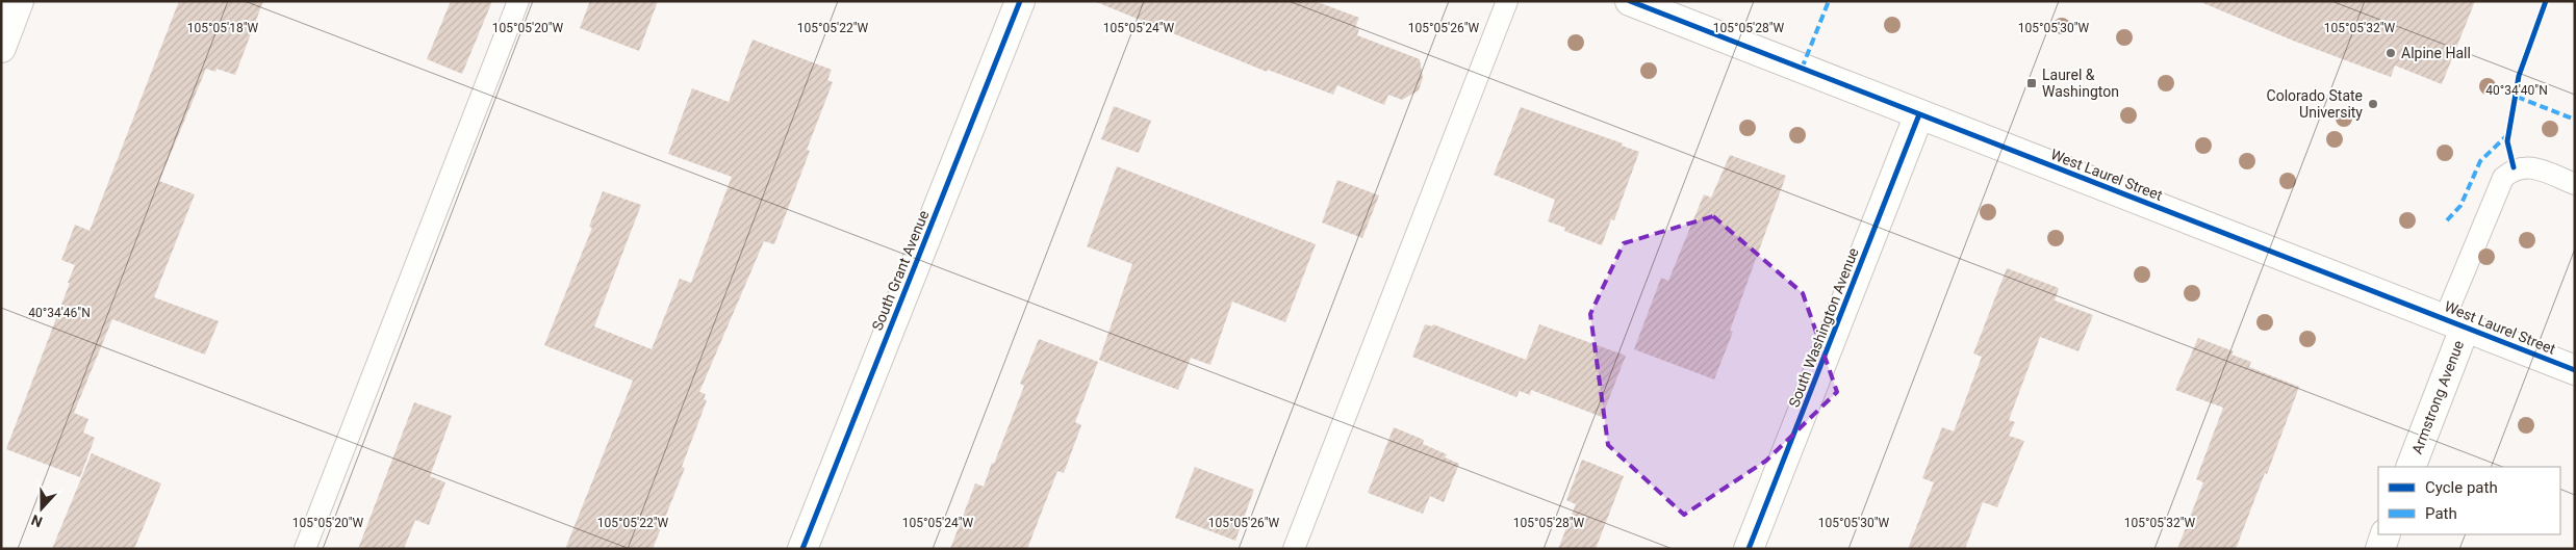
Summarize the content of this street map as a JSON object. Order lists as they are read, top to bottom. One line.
{"streets":{"street":["West Laurel Street","South Grant Avenue","South Washington Avenue","Armstrong Avenue"]},"crossings":[["West Laurel Street","South Washington Avenue"],["West Laurel Street","Armstrong Avenue"]],"places":{"other":["Alpine Hall","Colorado State University"],"transit":["Laurel & Washington"]},"legend":["Cycle path","Path"],"north":"bottom","coordinates":["105°05'30\"W","105°05'32\"W","105°05'18\"W","105°05'20\"W","105°05'22\"W","105°05'24\"W","105°05'26\"W","105°05'28\"W","40°34'40\"N","40°34'46\"N"]}
